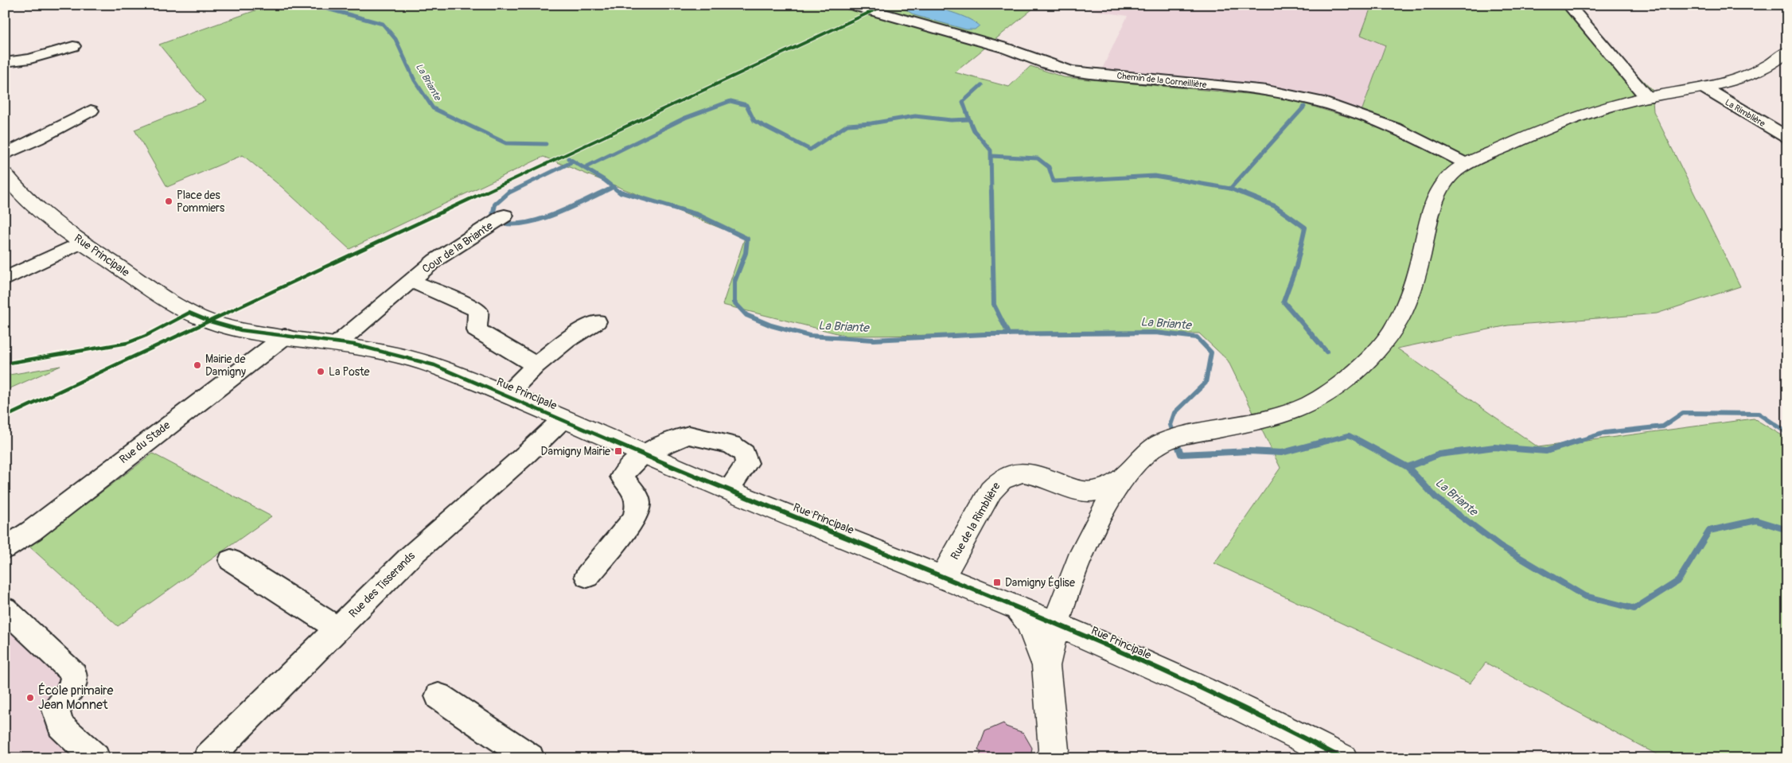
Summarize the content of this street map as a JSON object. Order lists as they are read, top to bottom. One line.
{"streets":{"street":["Chemin de la Corneillière","La Rimblière","Cour de la Briante","Rue Principale","Rue du Stade","Rue de la Rimblière","Rue des Tisserands"]},"crossings":[["Chemin de la Corneillière","Rue de la Rimblière"],["La Rimblière","Rue de la Rimblière"],["Cour de la Briante","Rue Principale"],["Rue Principale","Rue du Stade"],["Rue Principale","Rue de la Rimblière"],["Rue Principale","Rue des Tisserands"]],"water":["La Briante"],"places":{"other":["Place des Pommiers","Mairie de Damigny","La Poste","École primaire Jean Monnet"],"transit":["Damigny Mairie","Damigny Église"]}}
